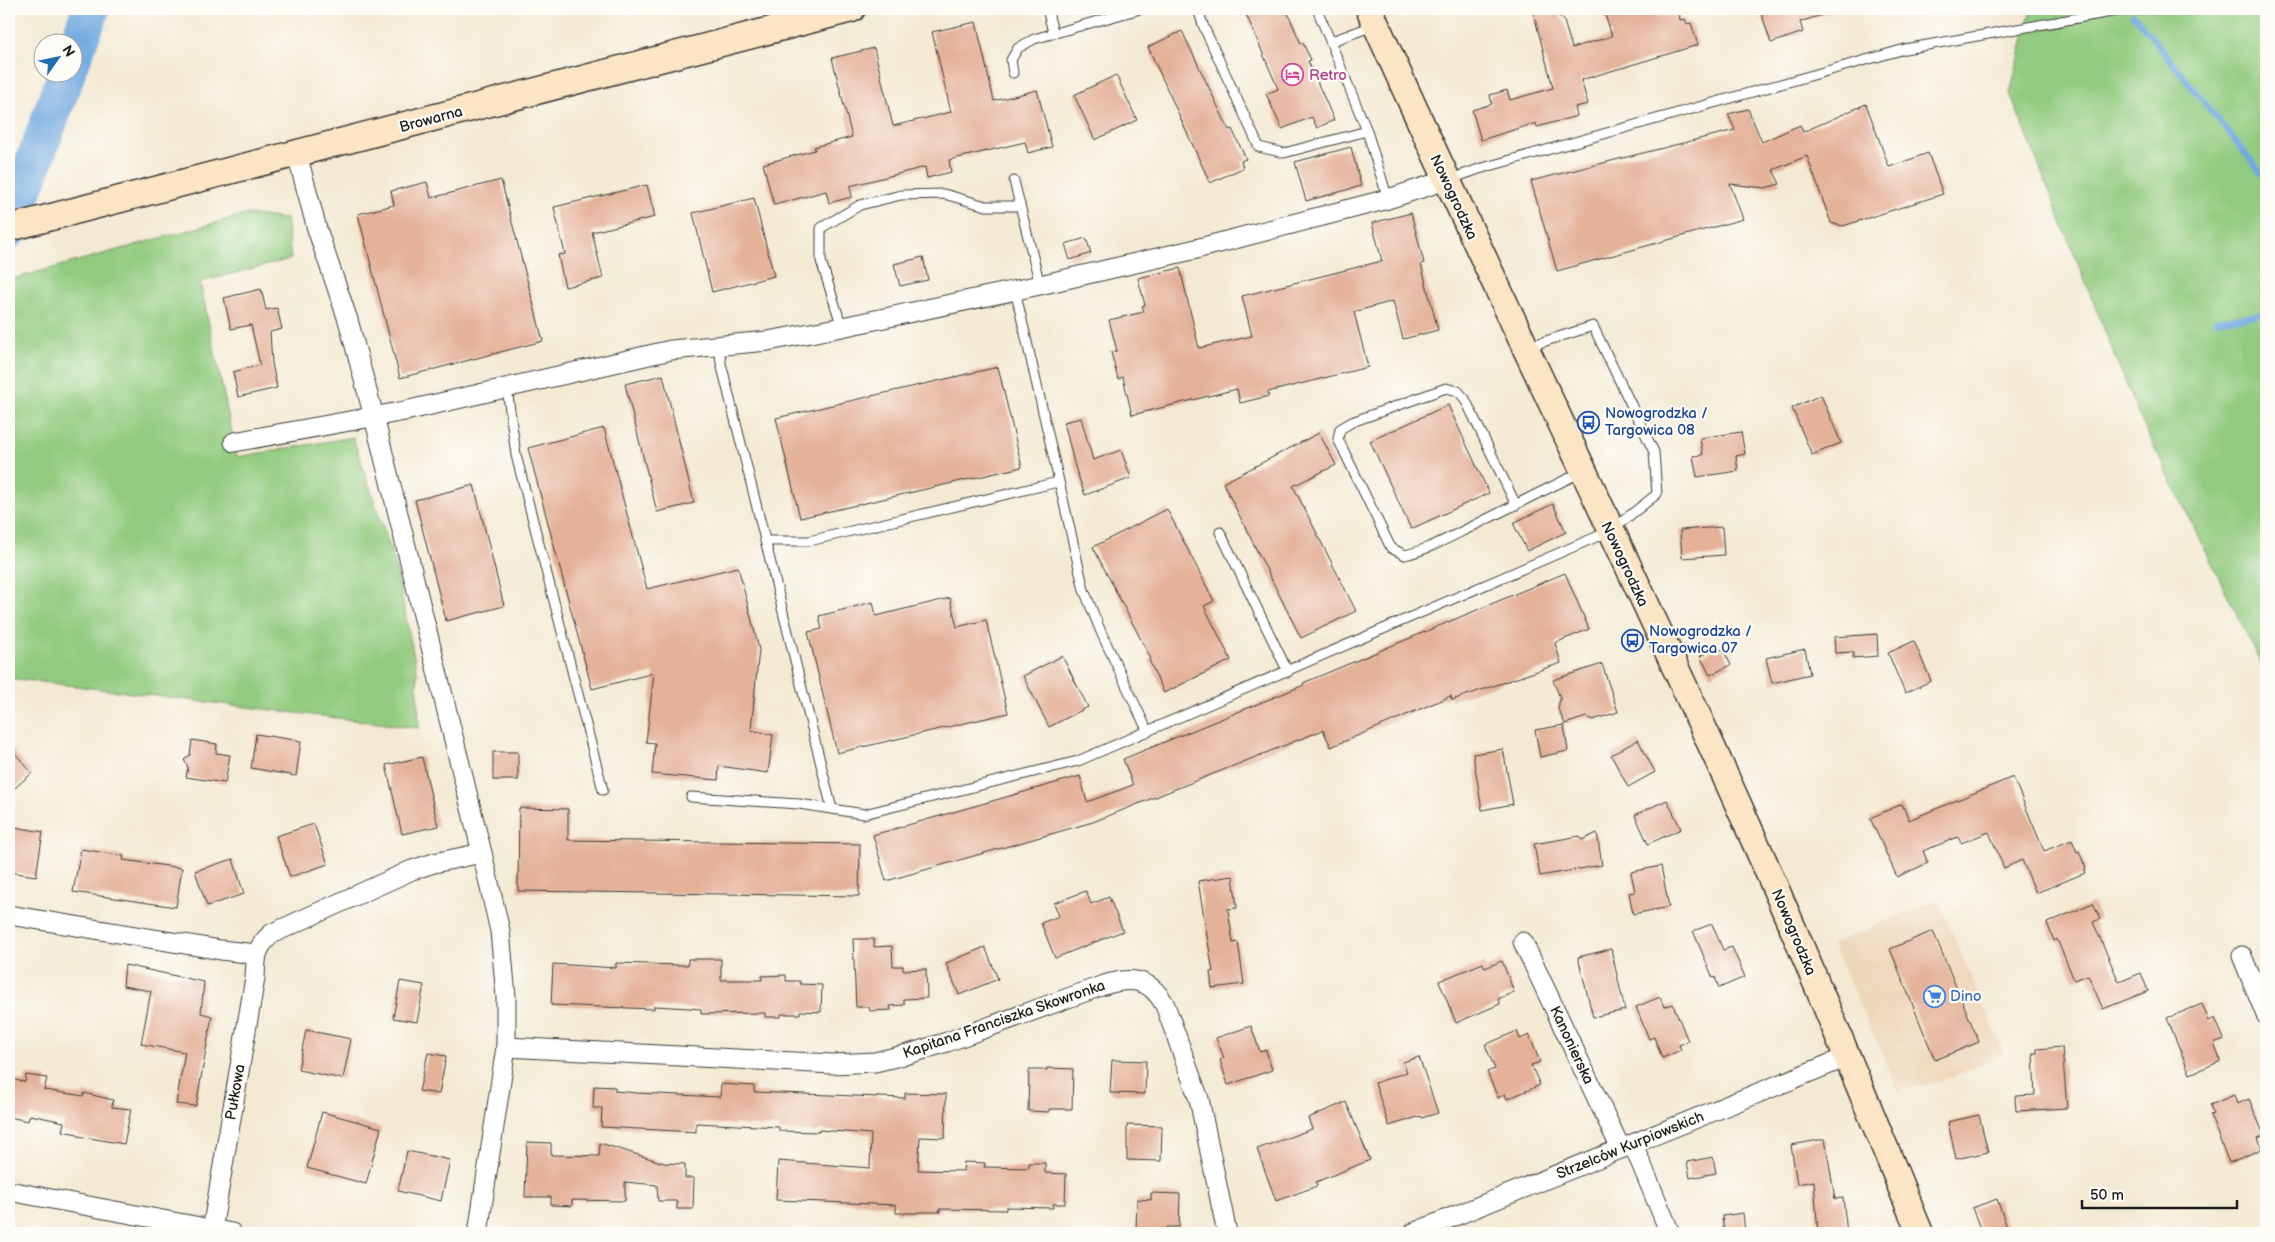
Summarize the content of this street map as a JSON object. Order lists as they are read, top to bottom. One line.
{"streets":{"main road":["Browarna","Nowogrodzka"],"street":["Kapitana Franciszka Skowronka","Kanonierska","Pułkowa","Strzelców Kurpiowskich"]},"crossings":[["Nowogrodzka","Strzelców Kurpiowskich"],["Kanonierska","Strzelców Kurpiowskich"]],"places":{"hotel":["Retro"],"bus stop":["Nowogrodzka / Targowica 08","Nowogrodzka / Targowica 07"],"supermarket":["Dino"]},"scale_bar":"50 m","north":"top right"}
